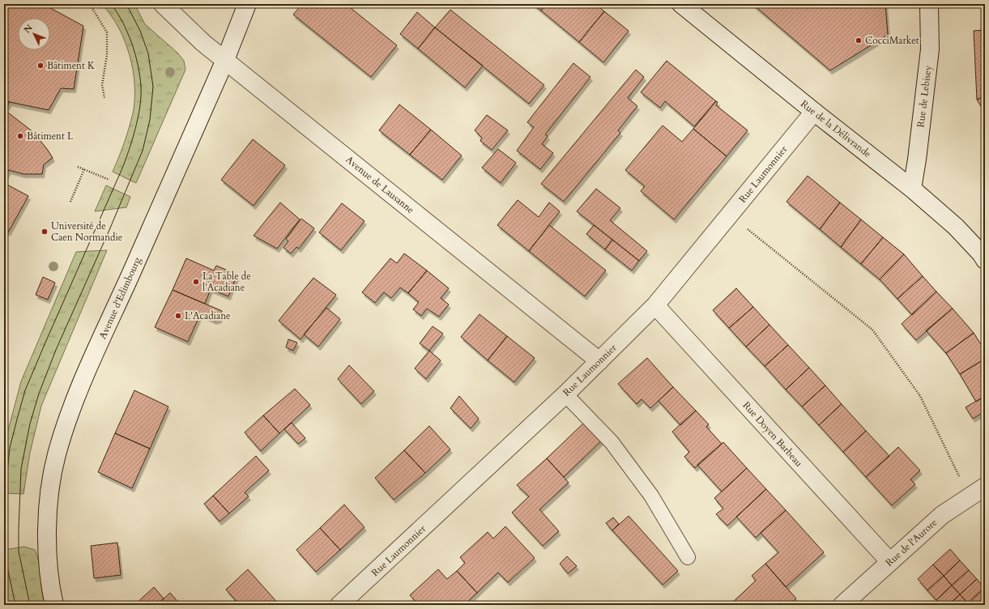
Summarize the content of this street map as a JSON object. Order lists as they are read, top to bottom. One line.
{"streets":{"street":["Rue de Lebisey","Rue de la Délivrande","Rue Laumonnier","Avenue de Lausanne","Avenue d'Edimbourg","Rue Doyen Barbeau","Rue de l'Aurore"]},"crossings":[["Rue de Lebisey","Rue de la Délivrande"],["Rue de la Délivrande","Rue Laumonnier"],["Rue Laumonnier","Avenue de Lausanne"],["Rue Laumonnier","Rue Doyen Barbeau"],["Avenue de Lausanne","Avenue d'Edimbourg"],["Rue Doyen Barbeau","Rue de l'Aurore"]],"places":["CocciMarket","Bâtiment K","Bâtiment L","Université de Caen Normandie","La Table de l’Acadiane","L'Acadiane"],"north":"top left"}
